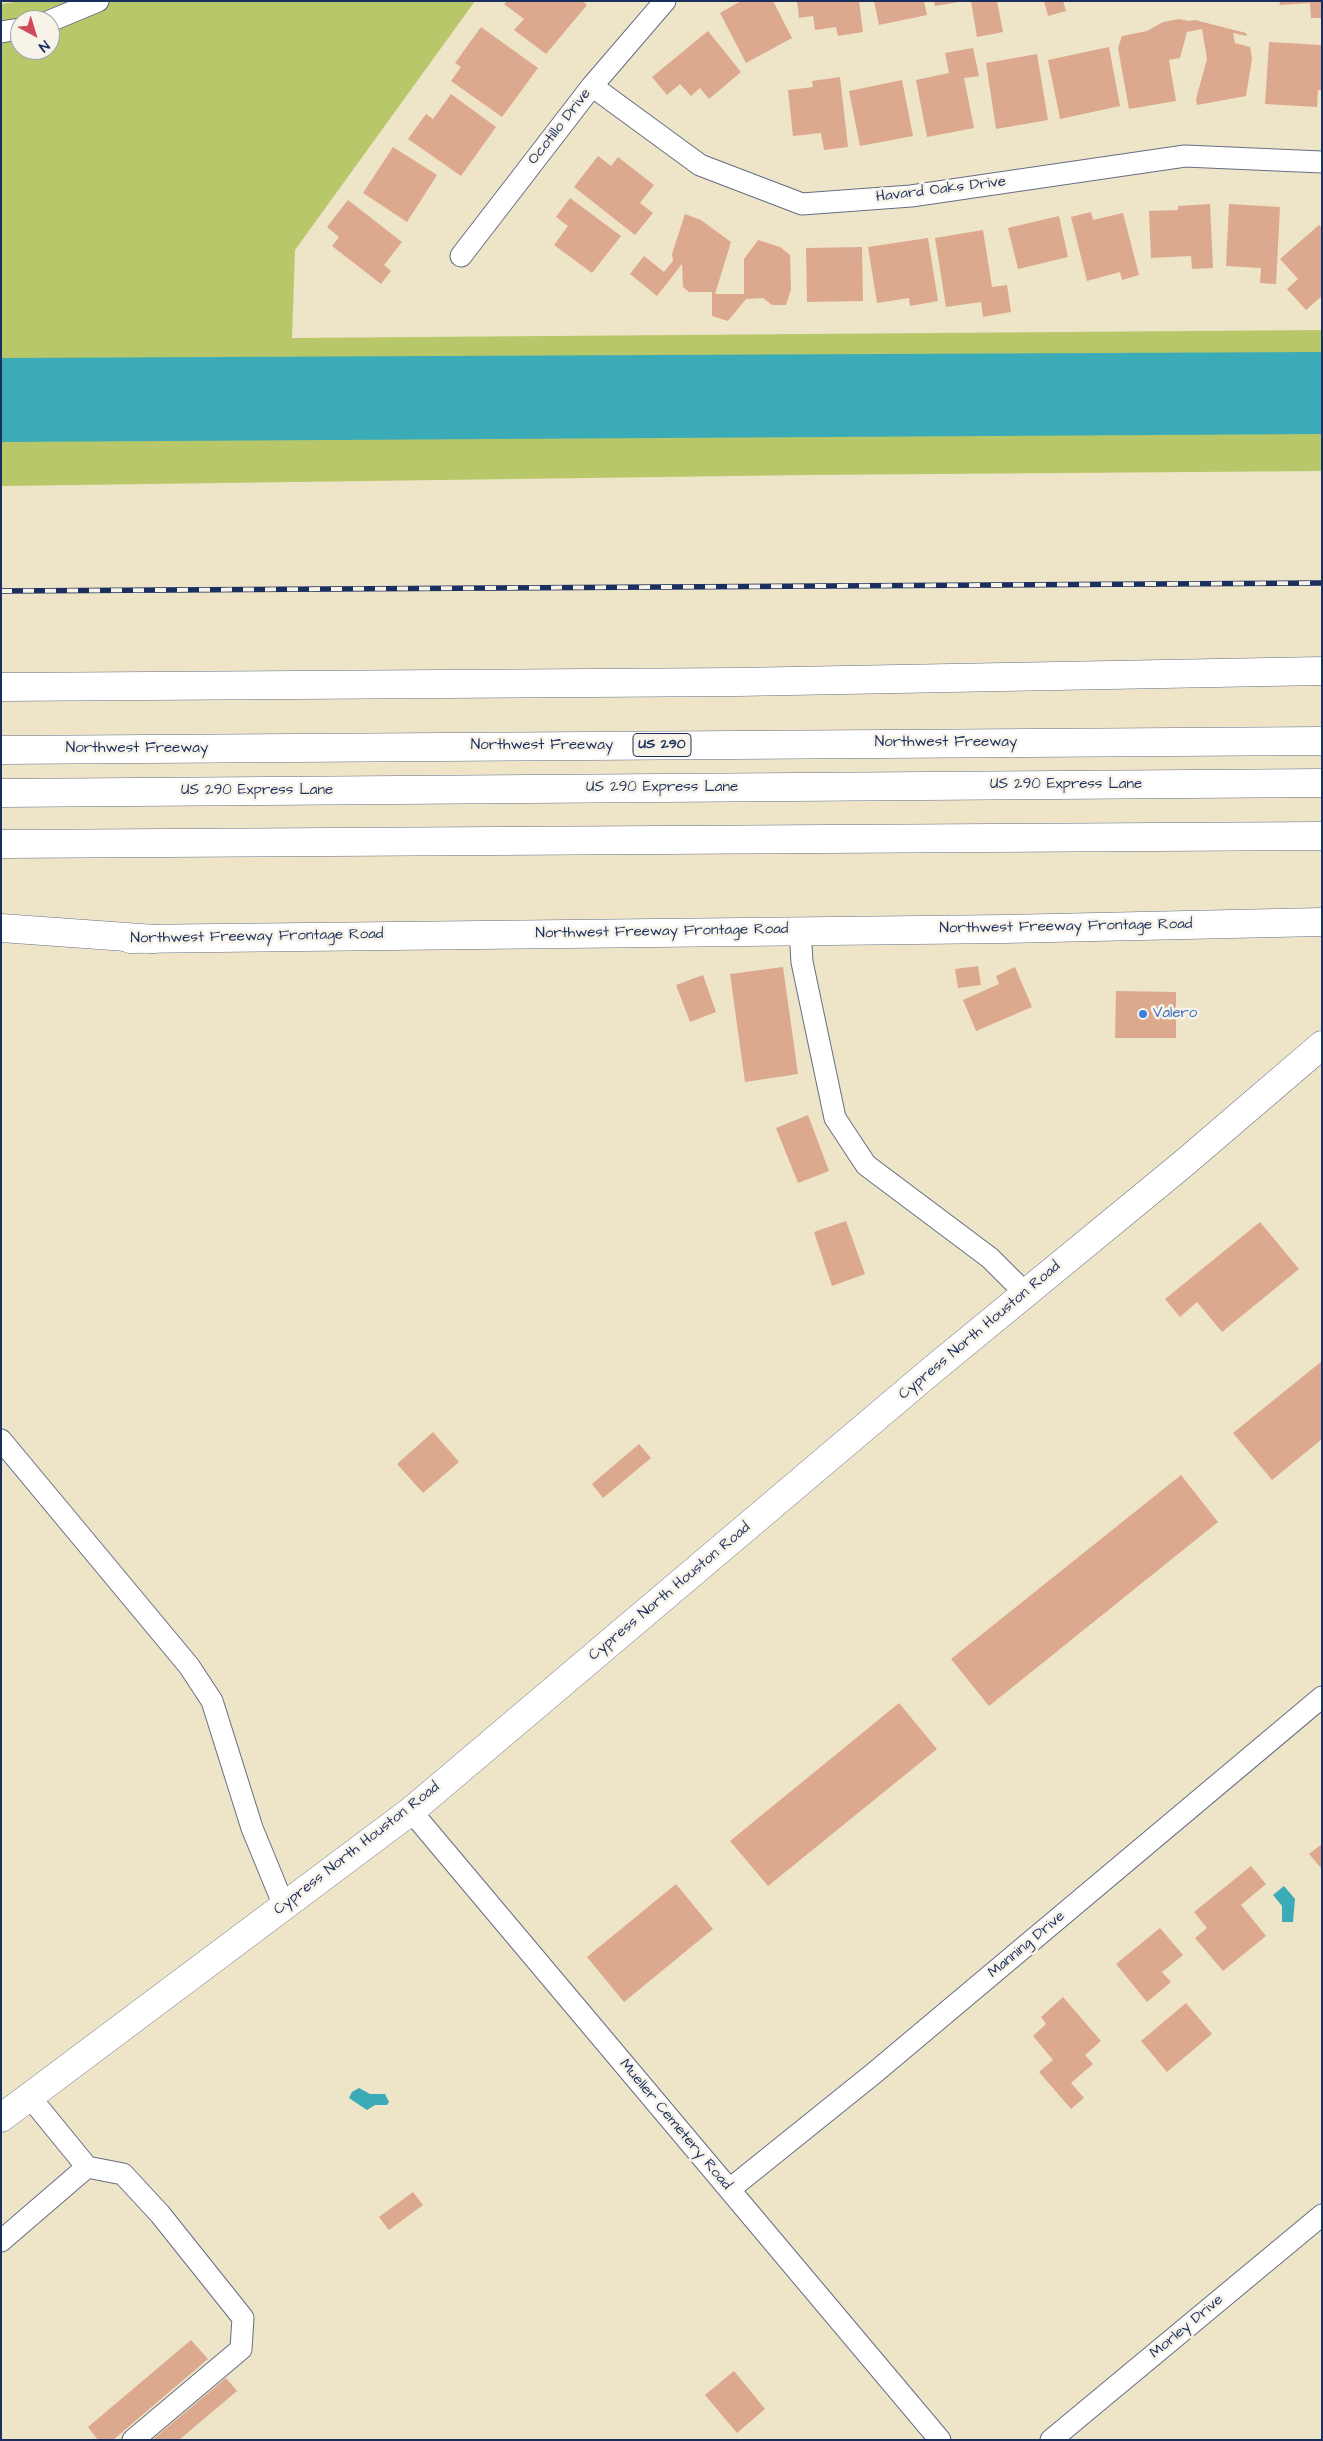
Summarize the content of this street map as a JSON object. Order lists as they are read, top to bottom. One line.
{"streets":{"main road":["Northwest Freeway","US 290","US 290 Express Lane","Northwest Freeway Frontage Road","Cypress North Houston Road"],"street":["Ocotillo Drive","Havard Oaks Drive","Manning Drive","Mueller Cemetery Road","Morley Drive"]},"crossings":[["Ocotillo Drive","Havard Oaks Drive"],["Cypress North Houston Road","Mueller Cemetery Road"],["Manning Drive","Mueller Cemetery Road"]],"places":["Valero"],"north":"bottom right"}
